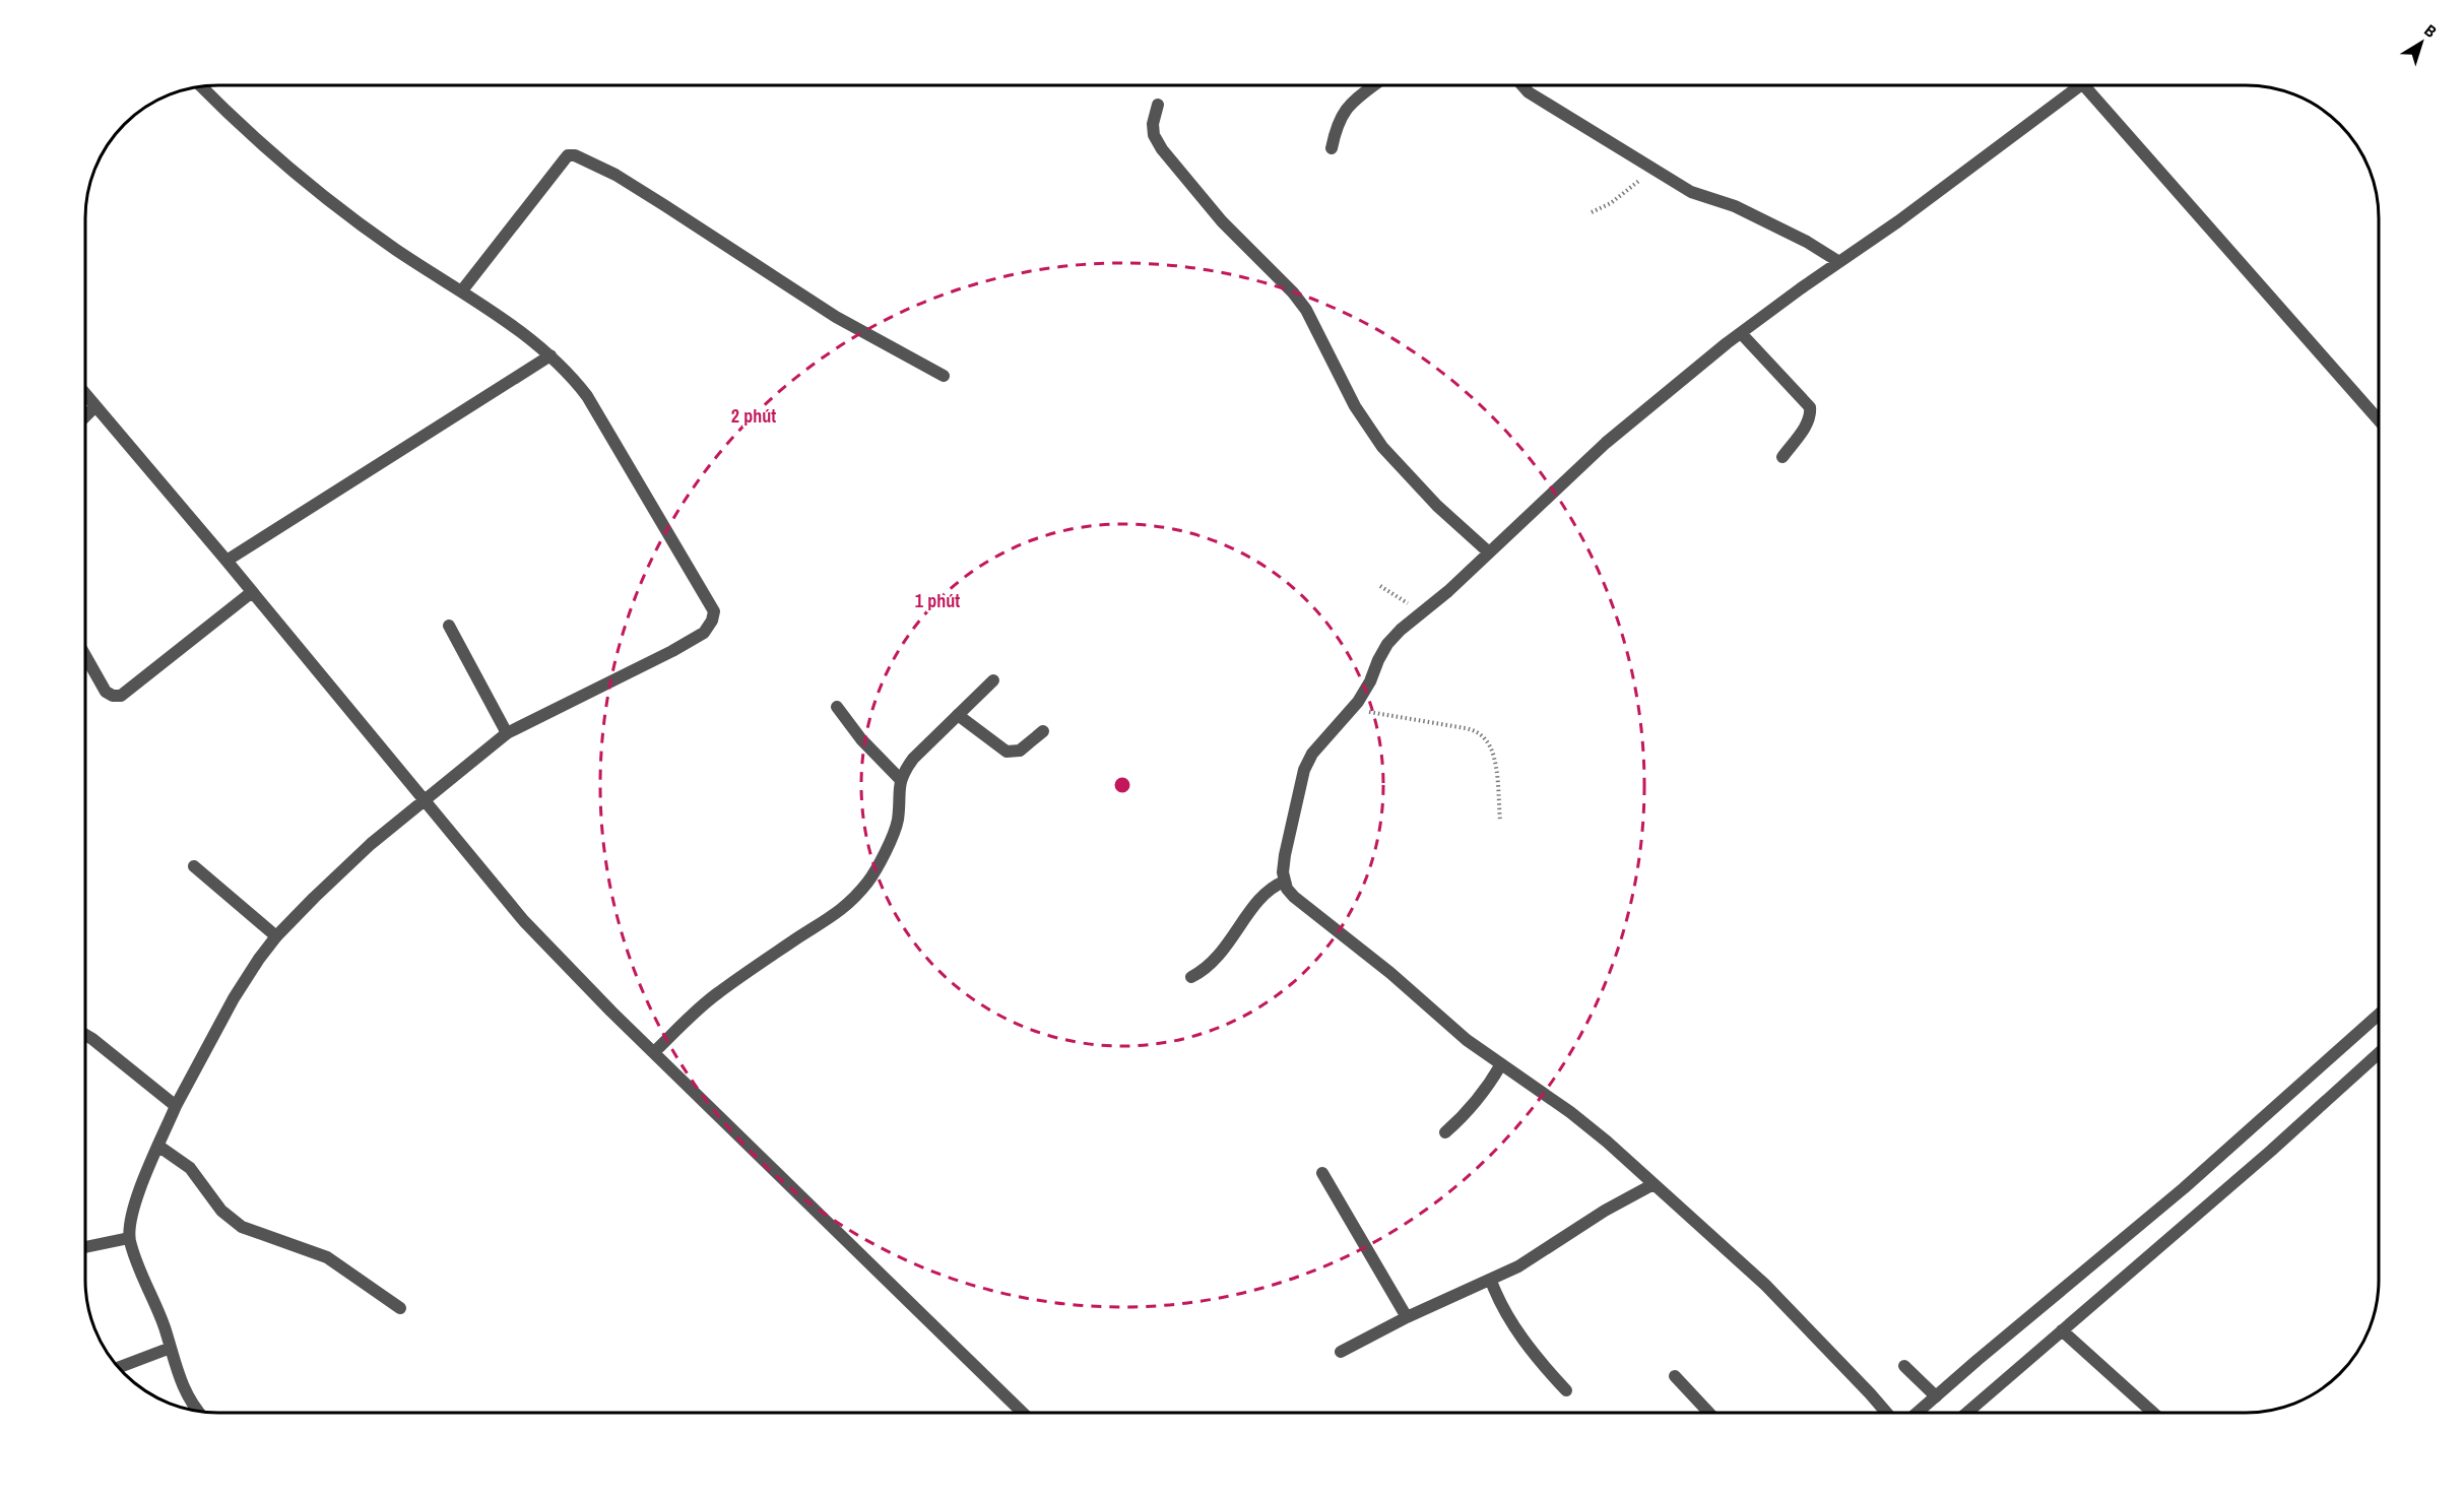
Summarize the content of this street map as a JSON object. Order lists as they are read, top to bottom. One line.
{"north":"top right","rings":["2 phút","1 phút"]}
